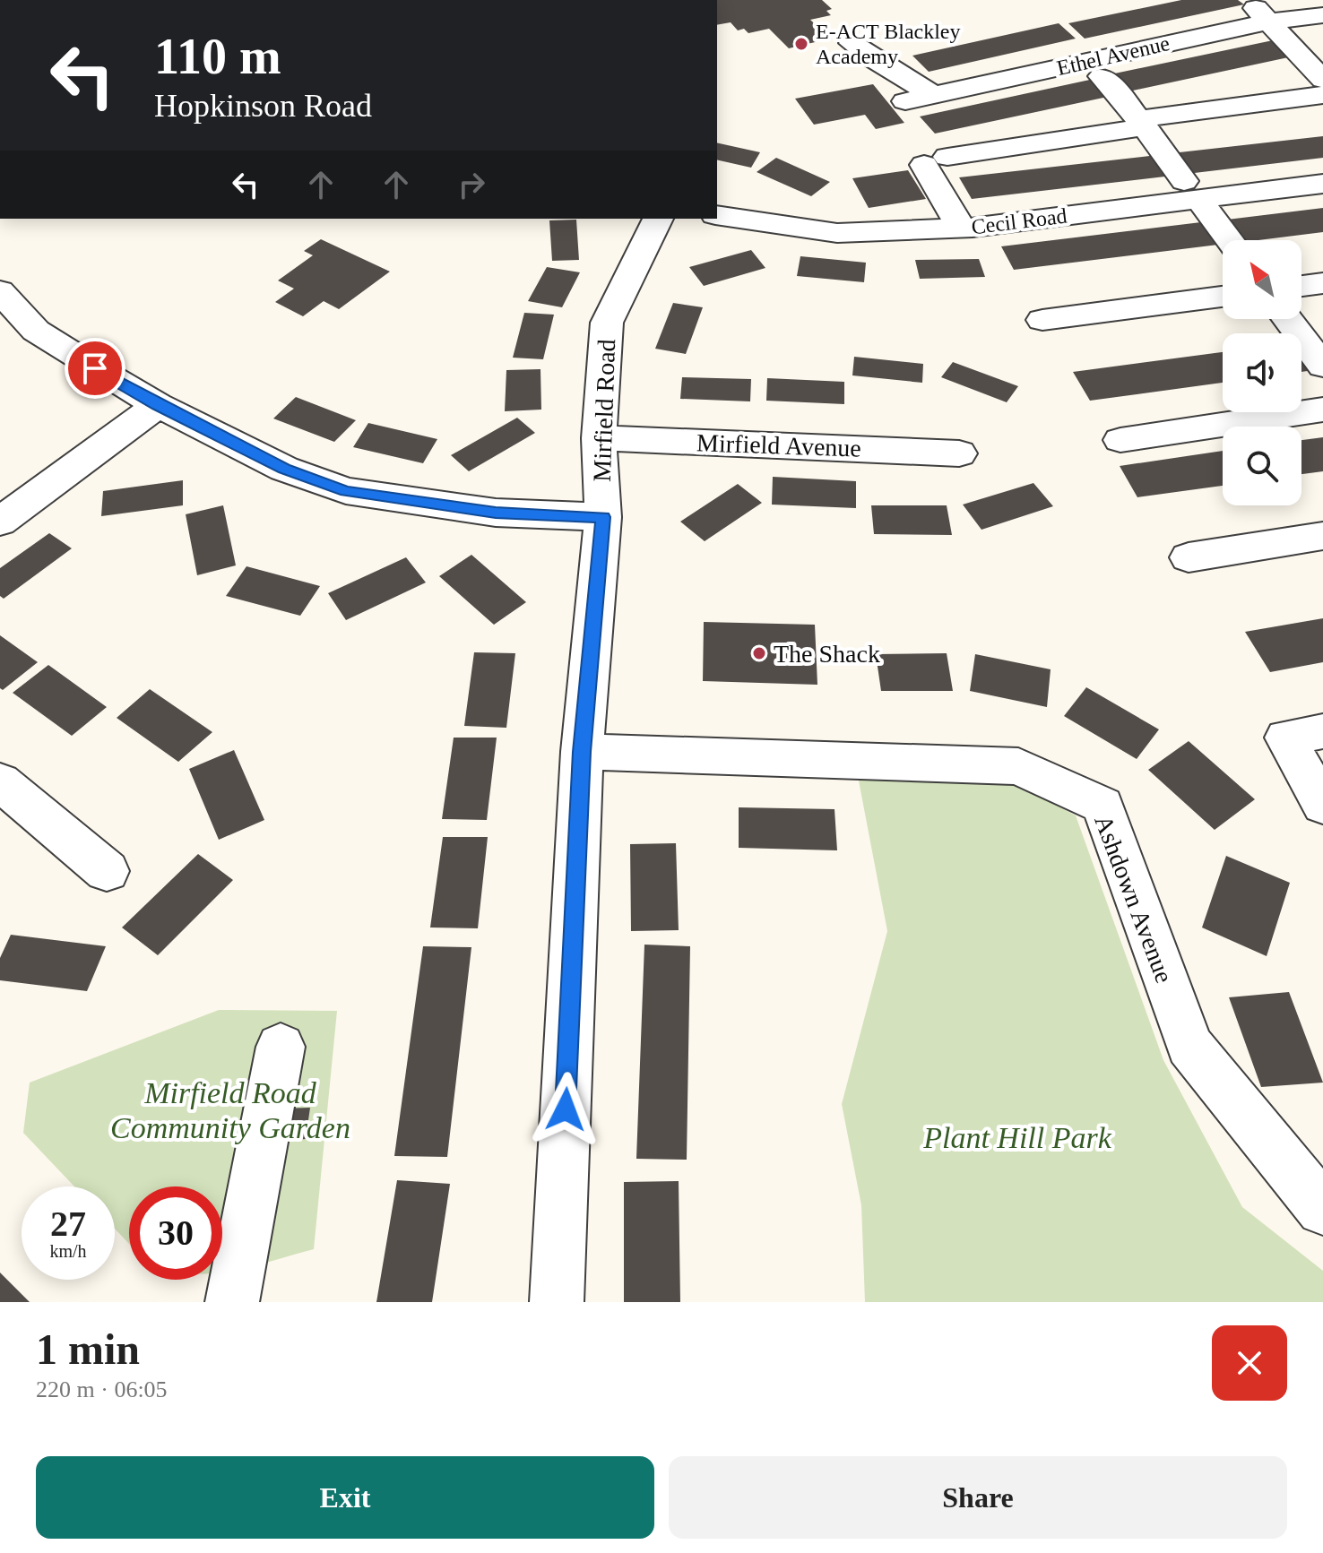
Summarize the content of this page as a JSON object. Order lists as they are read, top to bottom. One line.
{"streets":{"street":["Ethel Avenue","Cecil Road","Mirfield Road","Mirfield Avenue","Ashdown Avenue"]},"crossings":[["Mirfield Road","Mirfield Avenue"],["Mirfield Road","Ashdown Avenue"]],"parks":["Mirfield Road Community Garden","Plant Hill Park"],"places":["E-ACT Blackley Academy","The Shack"],"north":"top left","page":{"turn":["110 m","Hopkinson Road"],"speed":"27 km/h","limit":"30","heading":["1 min","220 m · 06:05"],"buttons":["Exit","Share"]}}
